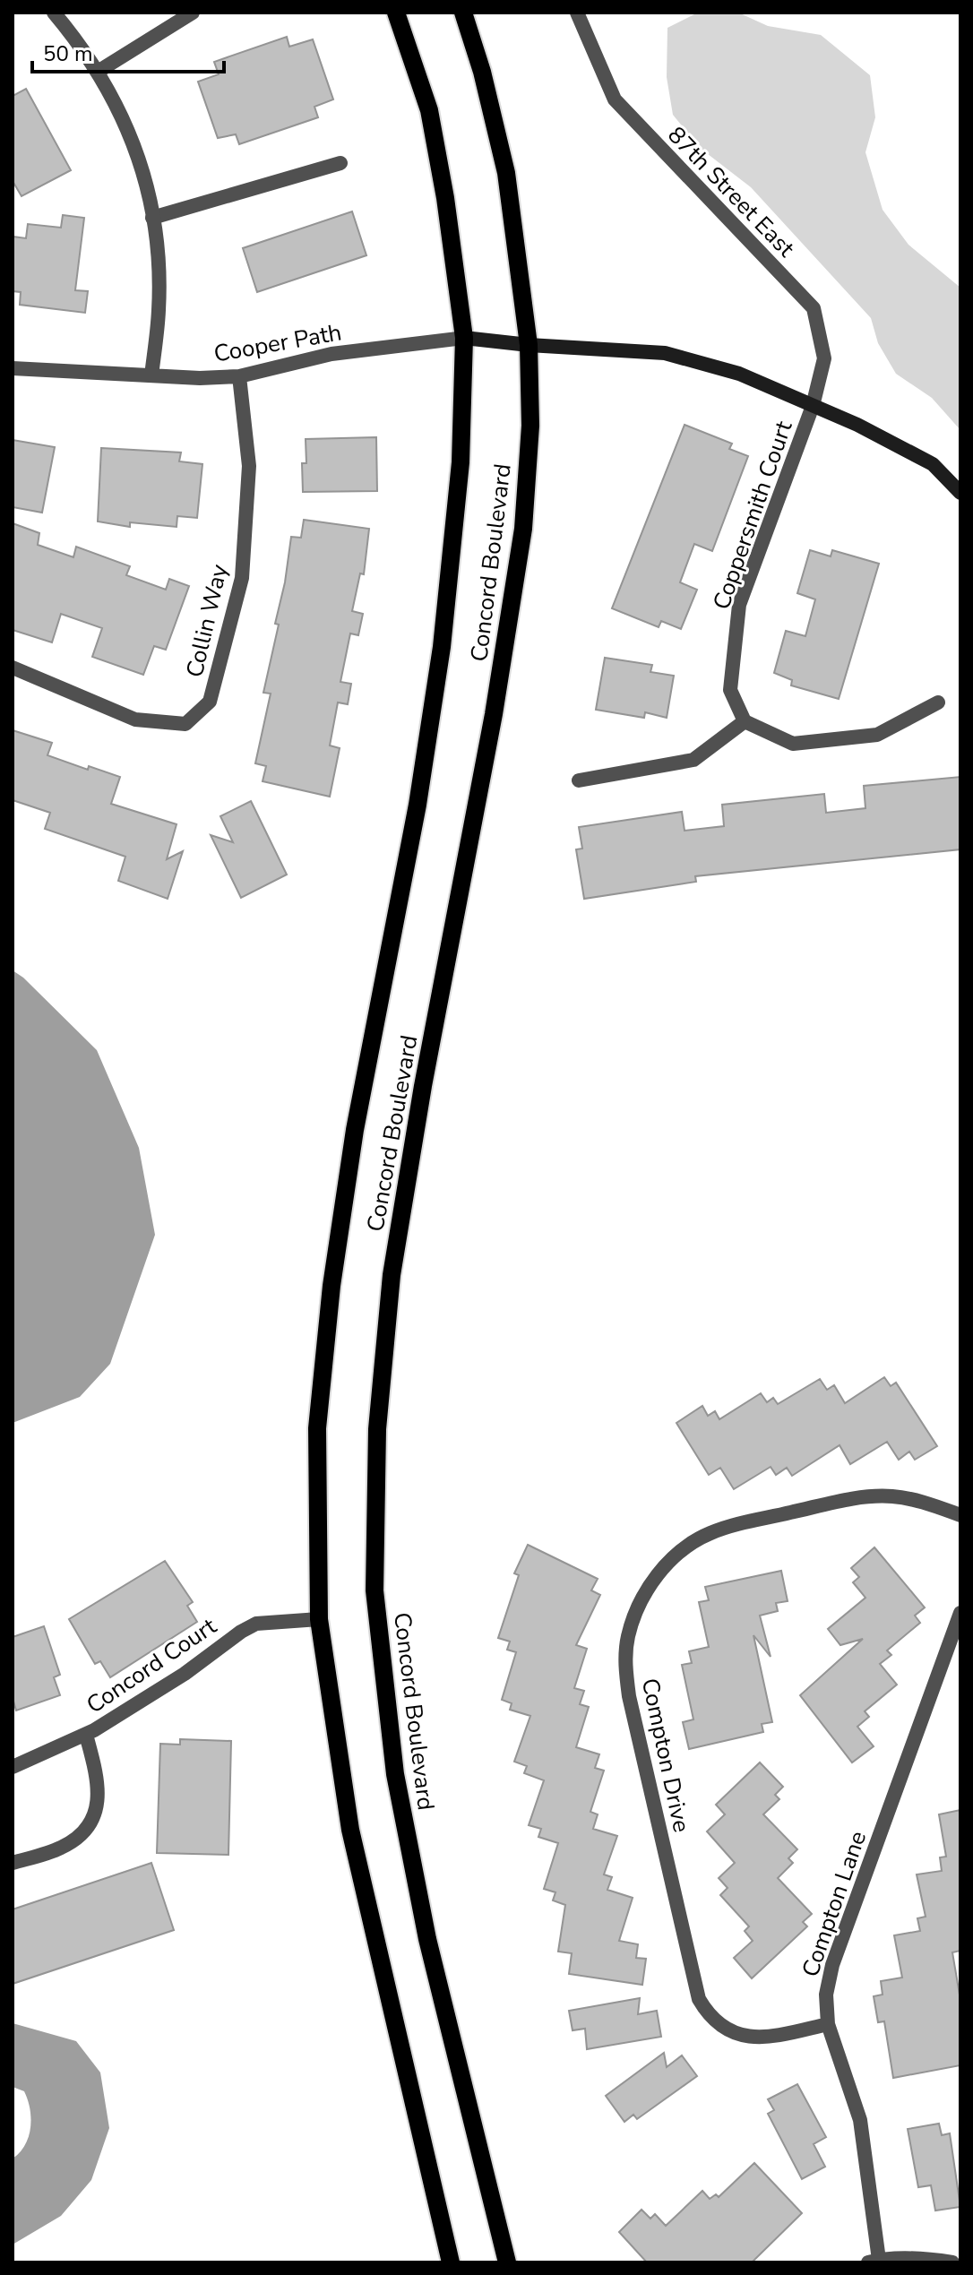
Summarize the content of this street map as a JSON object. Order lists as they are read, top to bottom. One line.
{"streets":{"main road":["Concord Boulevard"],"street":["87th Street East","Cooper Path","Coppersmith Court","Collin Way","Concord Court","Compton Drive","Compton Lane"]},"crossings":[["87th Street East","Coppersmith Court"],["Cooper Path","Concord Boulevard"],["Cooper Path","Collin Way"],["Concord Boulevard","Concord Court"],["Compton Drive","Compton Lane"]],"scale_bar":"50 m"}
